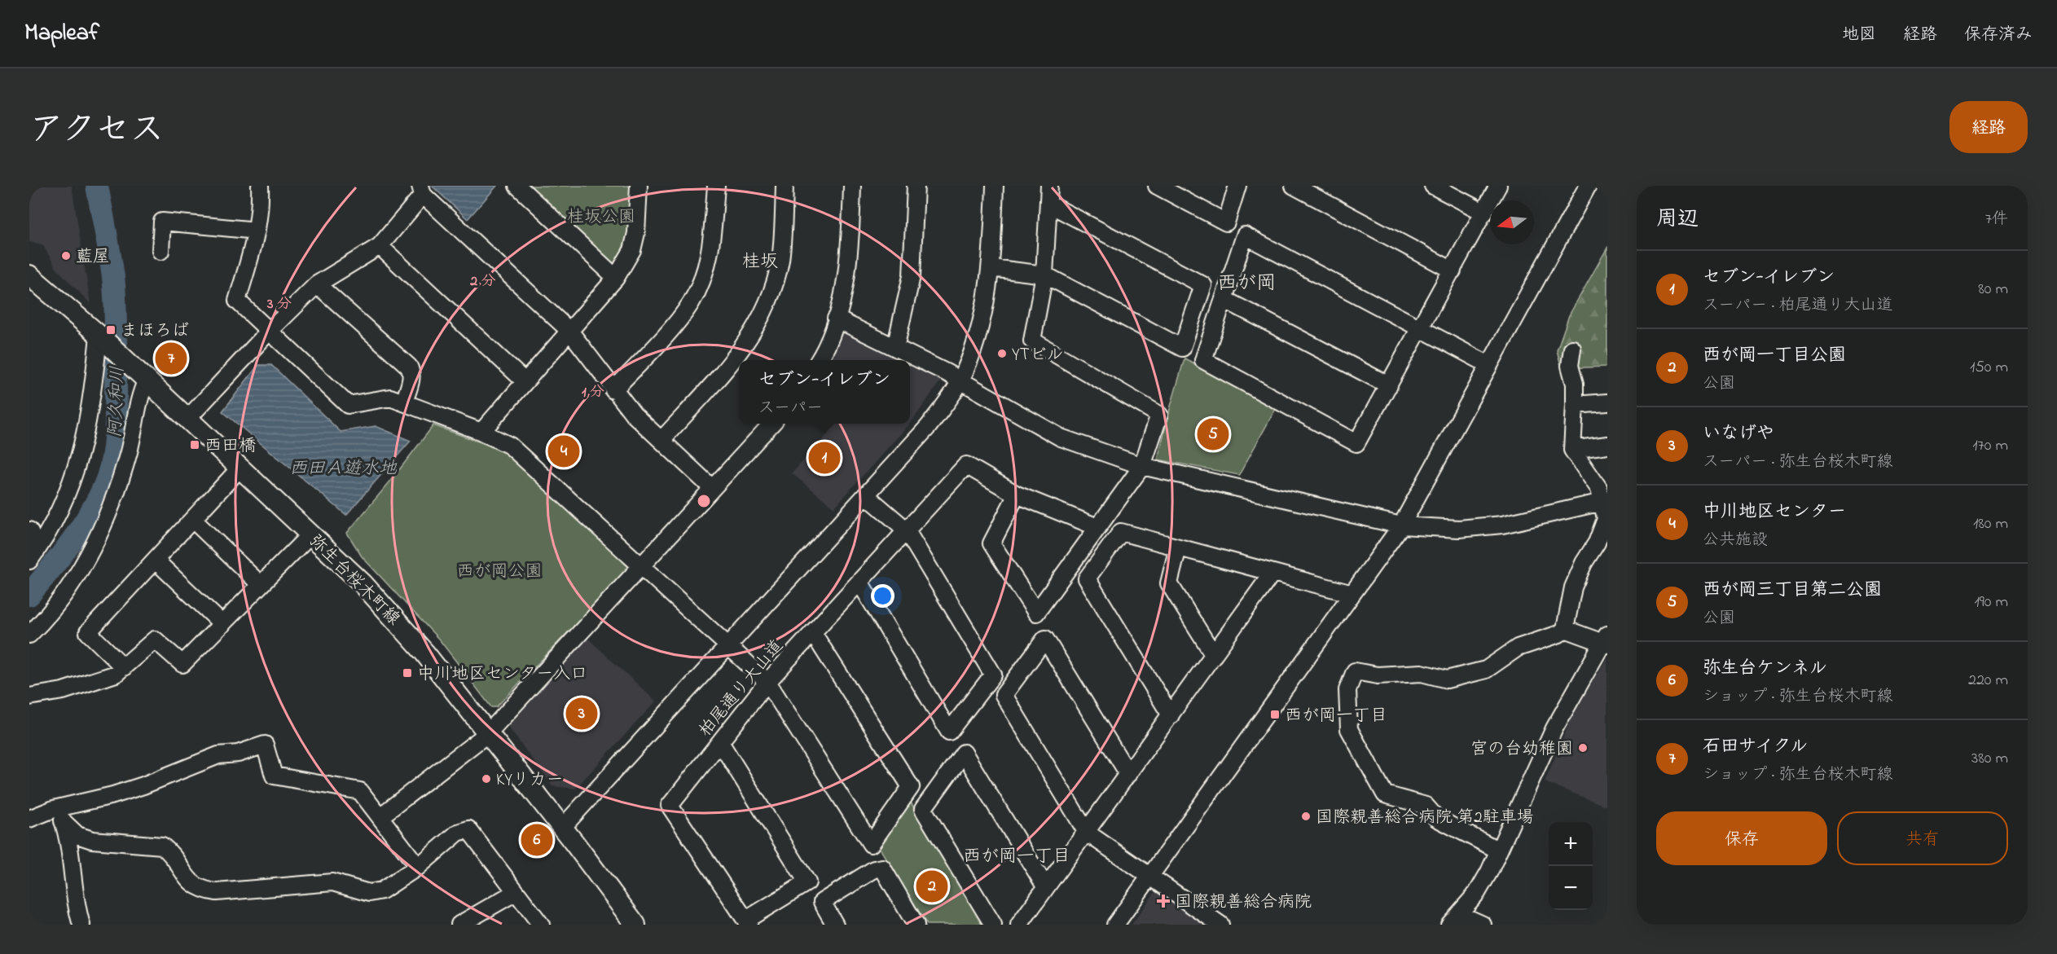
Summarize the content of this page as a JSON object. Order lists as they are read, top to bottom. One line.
{"streets":{"main road":["弥生台桜木町線"],"street":["柏尾通り大山道"]},"districts":["桂坂","西が岡","西が岡一丁目"],"water":["阿久和川","西田Ａ遊水地"],"parks":["桂坂公園","西が岡公園"],"places":{"other":["藍屋","YTビル","宮の台幼稚園","KYリカー","国際親善総合病院 第2駐車場"],"transit":["まほろば","西田橋","中川地区センター入口","西が岡一丁目"],"health":["国際親善総合病院"]},"north":"left","page":{"header":"Mapleaf","nav":["地図","経路","保存済み"],"title":"アクセス","buttons":["経路",["保存","共有"]],"heading":["周辺","7件"],"list":[{"mark":"1","name":"セブン-イレブン","note":"スーパー · 柏尾通り大山道","value":"80 m"},{"mark":"2","name":"西が岡一丁目公園","note":"公園","value":"150 m"},{"mark":"3","name":"いなげや","note":"スーパー · 弥生台桜木町線","value":"170 m"},{"mark":"4","name":"中川地区センター","note":"公共施設","value":"180 m"},{"mark":"5","name":"西が岡三丁目第二公園","note":"公園","value":"190 m"},{"mark":"6","name":"弥生台ケンネル","note":"ショップ · 弥生台桜木町線","value":"220 m"},{"mark":"7","name":"石田サイクル","note":"ショップ · 弥生台桜木町線","value":"380 m"}],"pins":["7","5","4","1","3","6","2"],"popup":["セブン-イレブン","スーパー"],"map_buttons":["+","−"]},"rings":["2 分","3 分","1 分"]}
